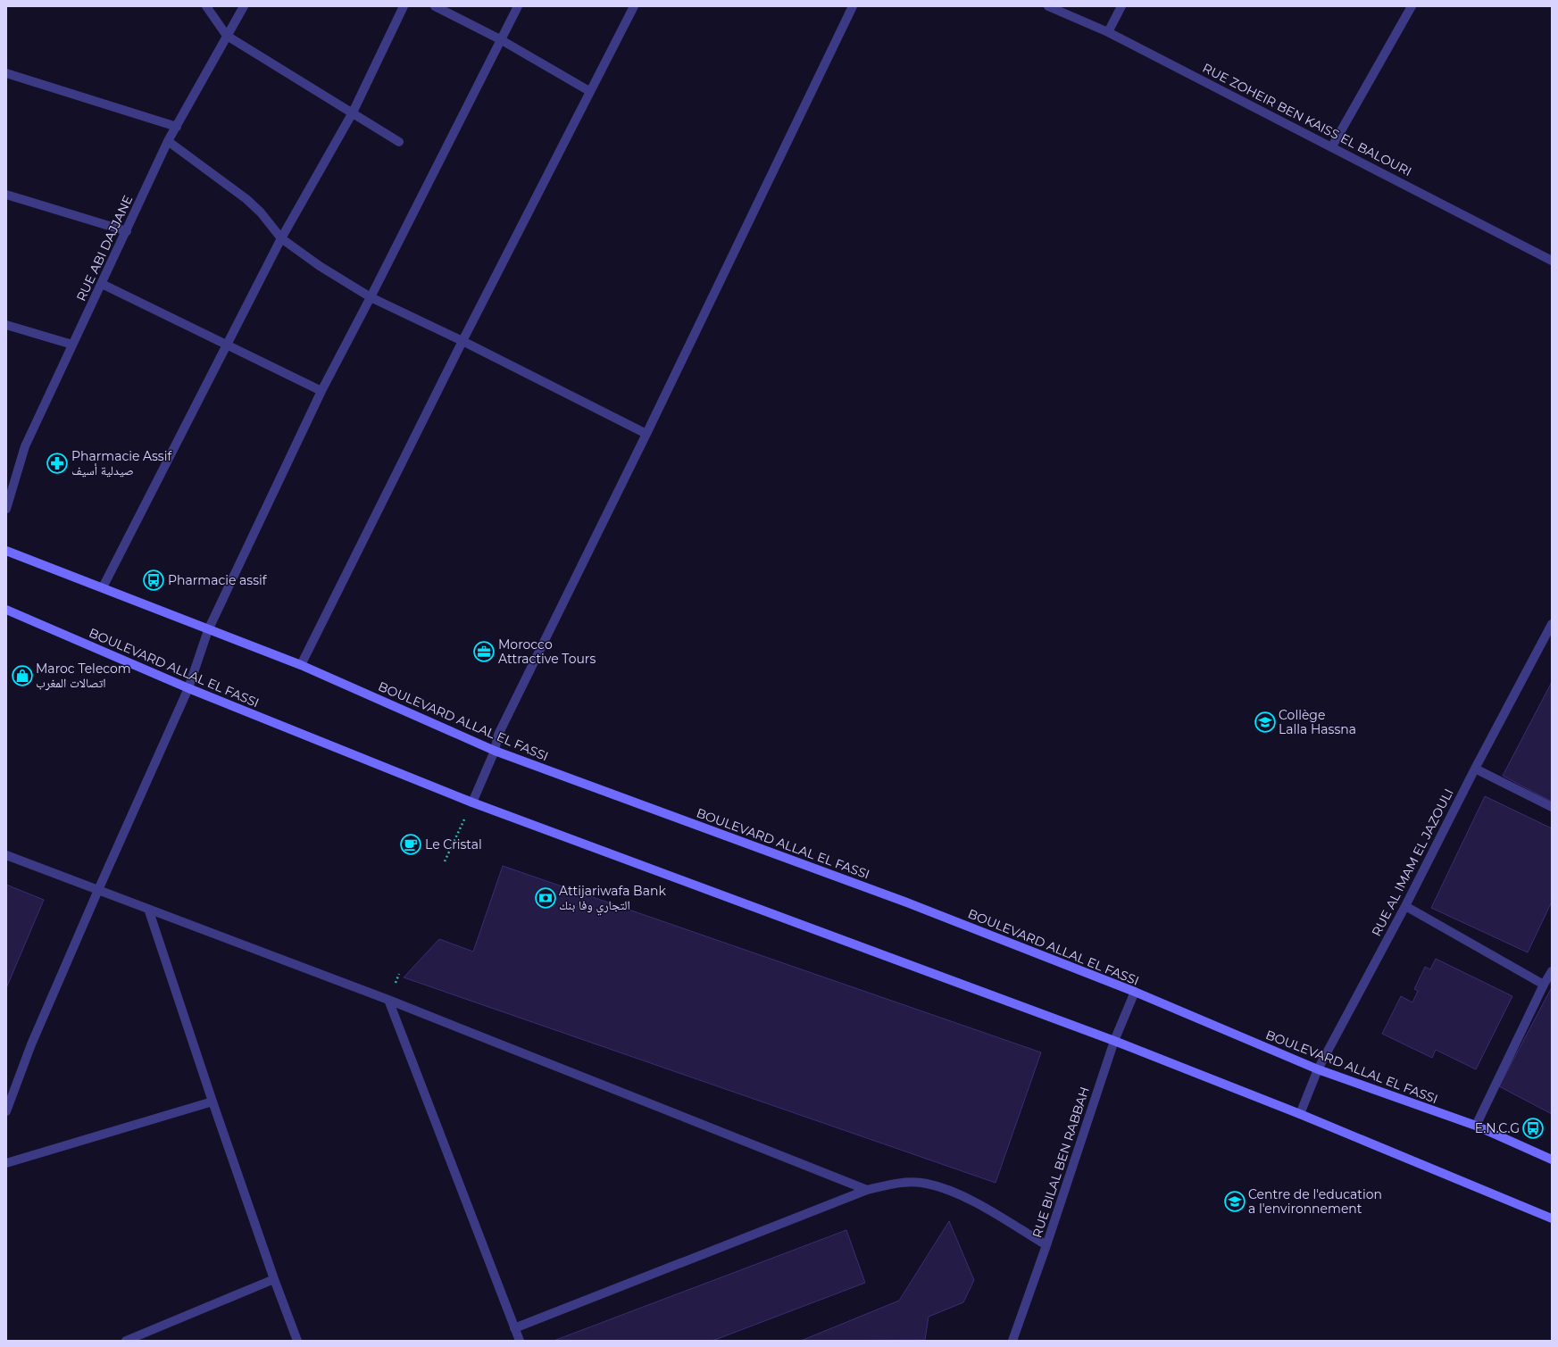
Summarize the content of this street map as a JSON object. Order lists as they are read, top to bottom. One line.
{"streets":{"main road":["BOULEVARD ALLAL EL FASSI"],"street":["RUE ZOHEIR BEN KAISS EL BALOURI","RUE ABI DAJJANE","RUE AL IMAM EL JAZOULI","RUE BILAL BEN RABBAH"]},"crossings":[["BOULEVARD ALLAL EL FASSI","RUE AL IMAM EL JAZOULI"],["BOULEVARD ALLAL EL FASSI","RUE BILAL BEN RABBAH"]],"places":{"pharmacy":["Pharmacie Assif صيدلية أسيف"],"bus stop":["Pharmacie assif","E.N.C.G"],"office":["Morocco Attractive Tours"],"shop":["Maroc Telecom اتصالات المغرب"],"school or university":["Collège Lalla Hassna","Centre de l'education a l'environnement"],"cafe":["Le Cristal"],"bank":["Attijariwafa Bank التجاري وفا بنك"]}}
